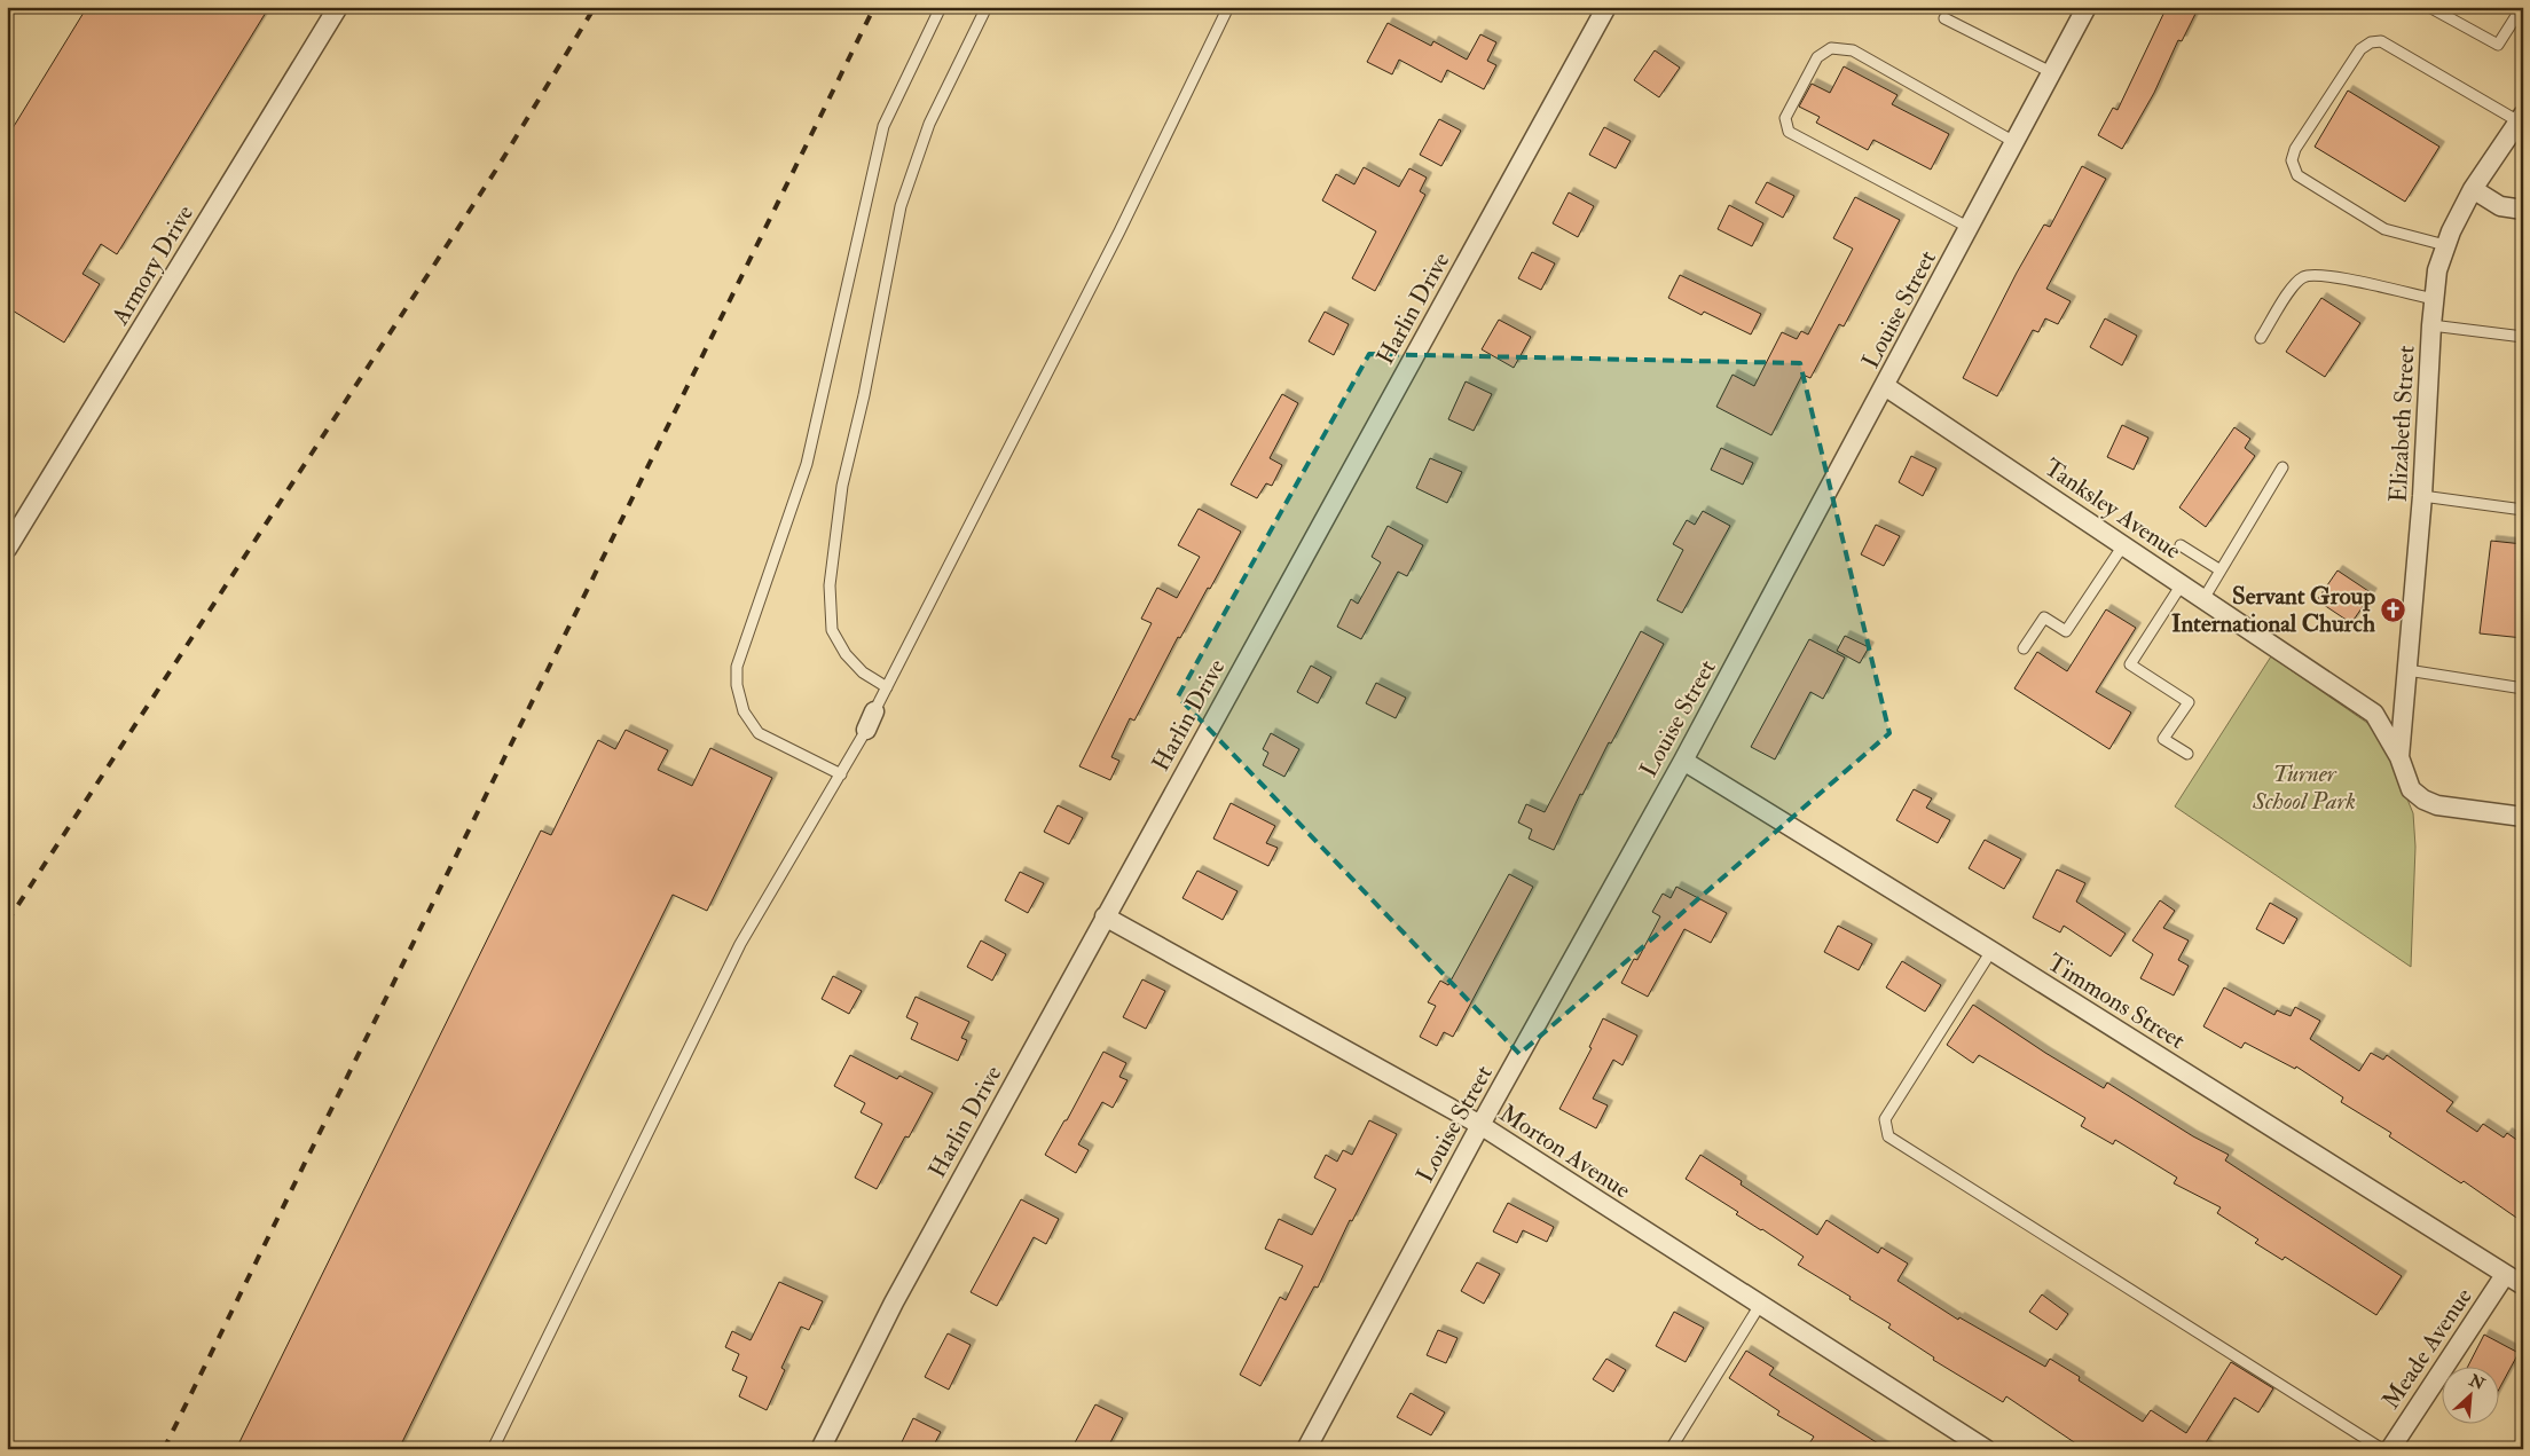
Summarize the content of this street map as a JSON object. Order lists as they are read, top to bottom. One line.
{"streets":{"street":["Armory Drive","Harlin Drive","Louise Street","Elizabeth Street","Tanksley Avenue","Timmons Street","Morton Avenue","Meade Avenue"]},"crossings":[["Harlin Drive","Morton Avenue"],["Louise Street","Tanksley Avenue"],["Louise Street","Timmons Street"],["Louise Street","Morton Avenue"],["Elizabeth Street","Tanksley Avenue"],["Timmons Street","Meade Avenue"]],"parks":["Turner School Park"],"places":{"church":["Servant Group International Church"]},"north":"top right"}
